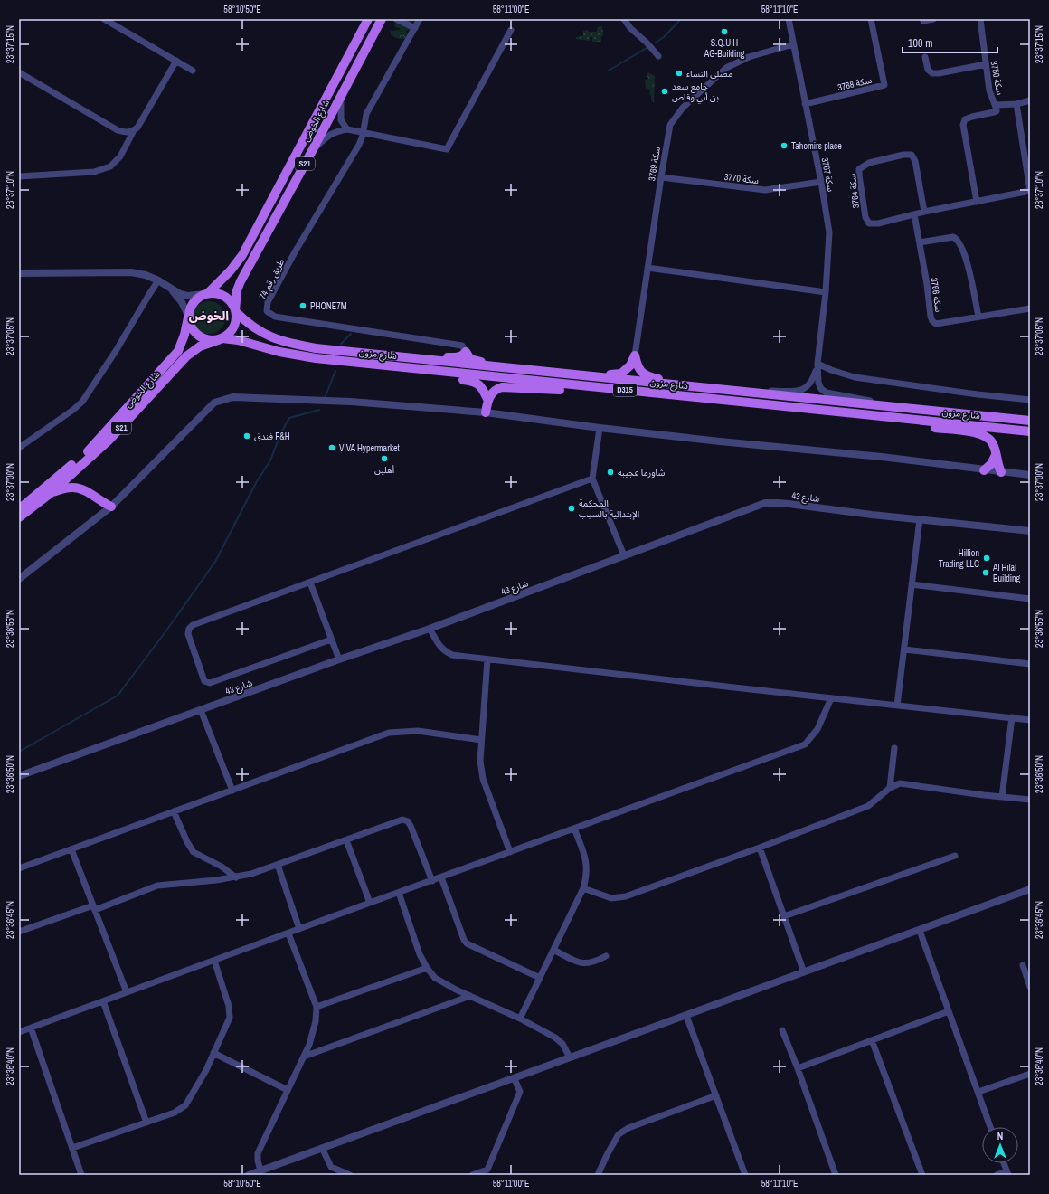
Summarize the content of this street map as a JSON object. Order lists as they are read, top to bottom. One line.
{"streets":{"main road":["شارع الخوض","S21","شارع مزون","D315"],"street":["سكة 3750","سكة 3768","سكة 3769","سكة 3767","سكة 3770","سكة 3764","طريق رقم 74","سكة 3766","شارع 43"]},"crossings":[["سكة 3768","سكة 3767"],["شارع الخوض","S21"],["شارع الخوض","شارع مزون"],["S21","شارع مزون"],["سكة 3769","سكة 3767"],["سكة 3769","سكة 3770"],["سكة 3767","سكة 3770"],["سكة 3764","سكة 3766"]],"districts":["الخوض"],"places":["S.Q.U H AG-Building","مصلى النساء","جامع سعد بن أبي وقاص","Tahomirs place","PHONE7M","فندق F&H","VIVA Hypermarket","أهلين","شاورما عجيبة","المحكمة الإبتدائية بالسيب","Hillion Trading LLC","Al Hilal Building"],"scale_bar":"100 m","north":"top","coordinates":["58°10'50\"E","58°11'00\"E","58°11'10\"E","23°37'15\"N","23°37'10\"N","23°37'05\"N","23°37'00\"N","23°36'55\"N","23°36'50\"N","23°36'45\"N","23°36'40\"N"]}
